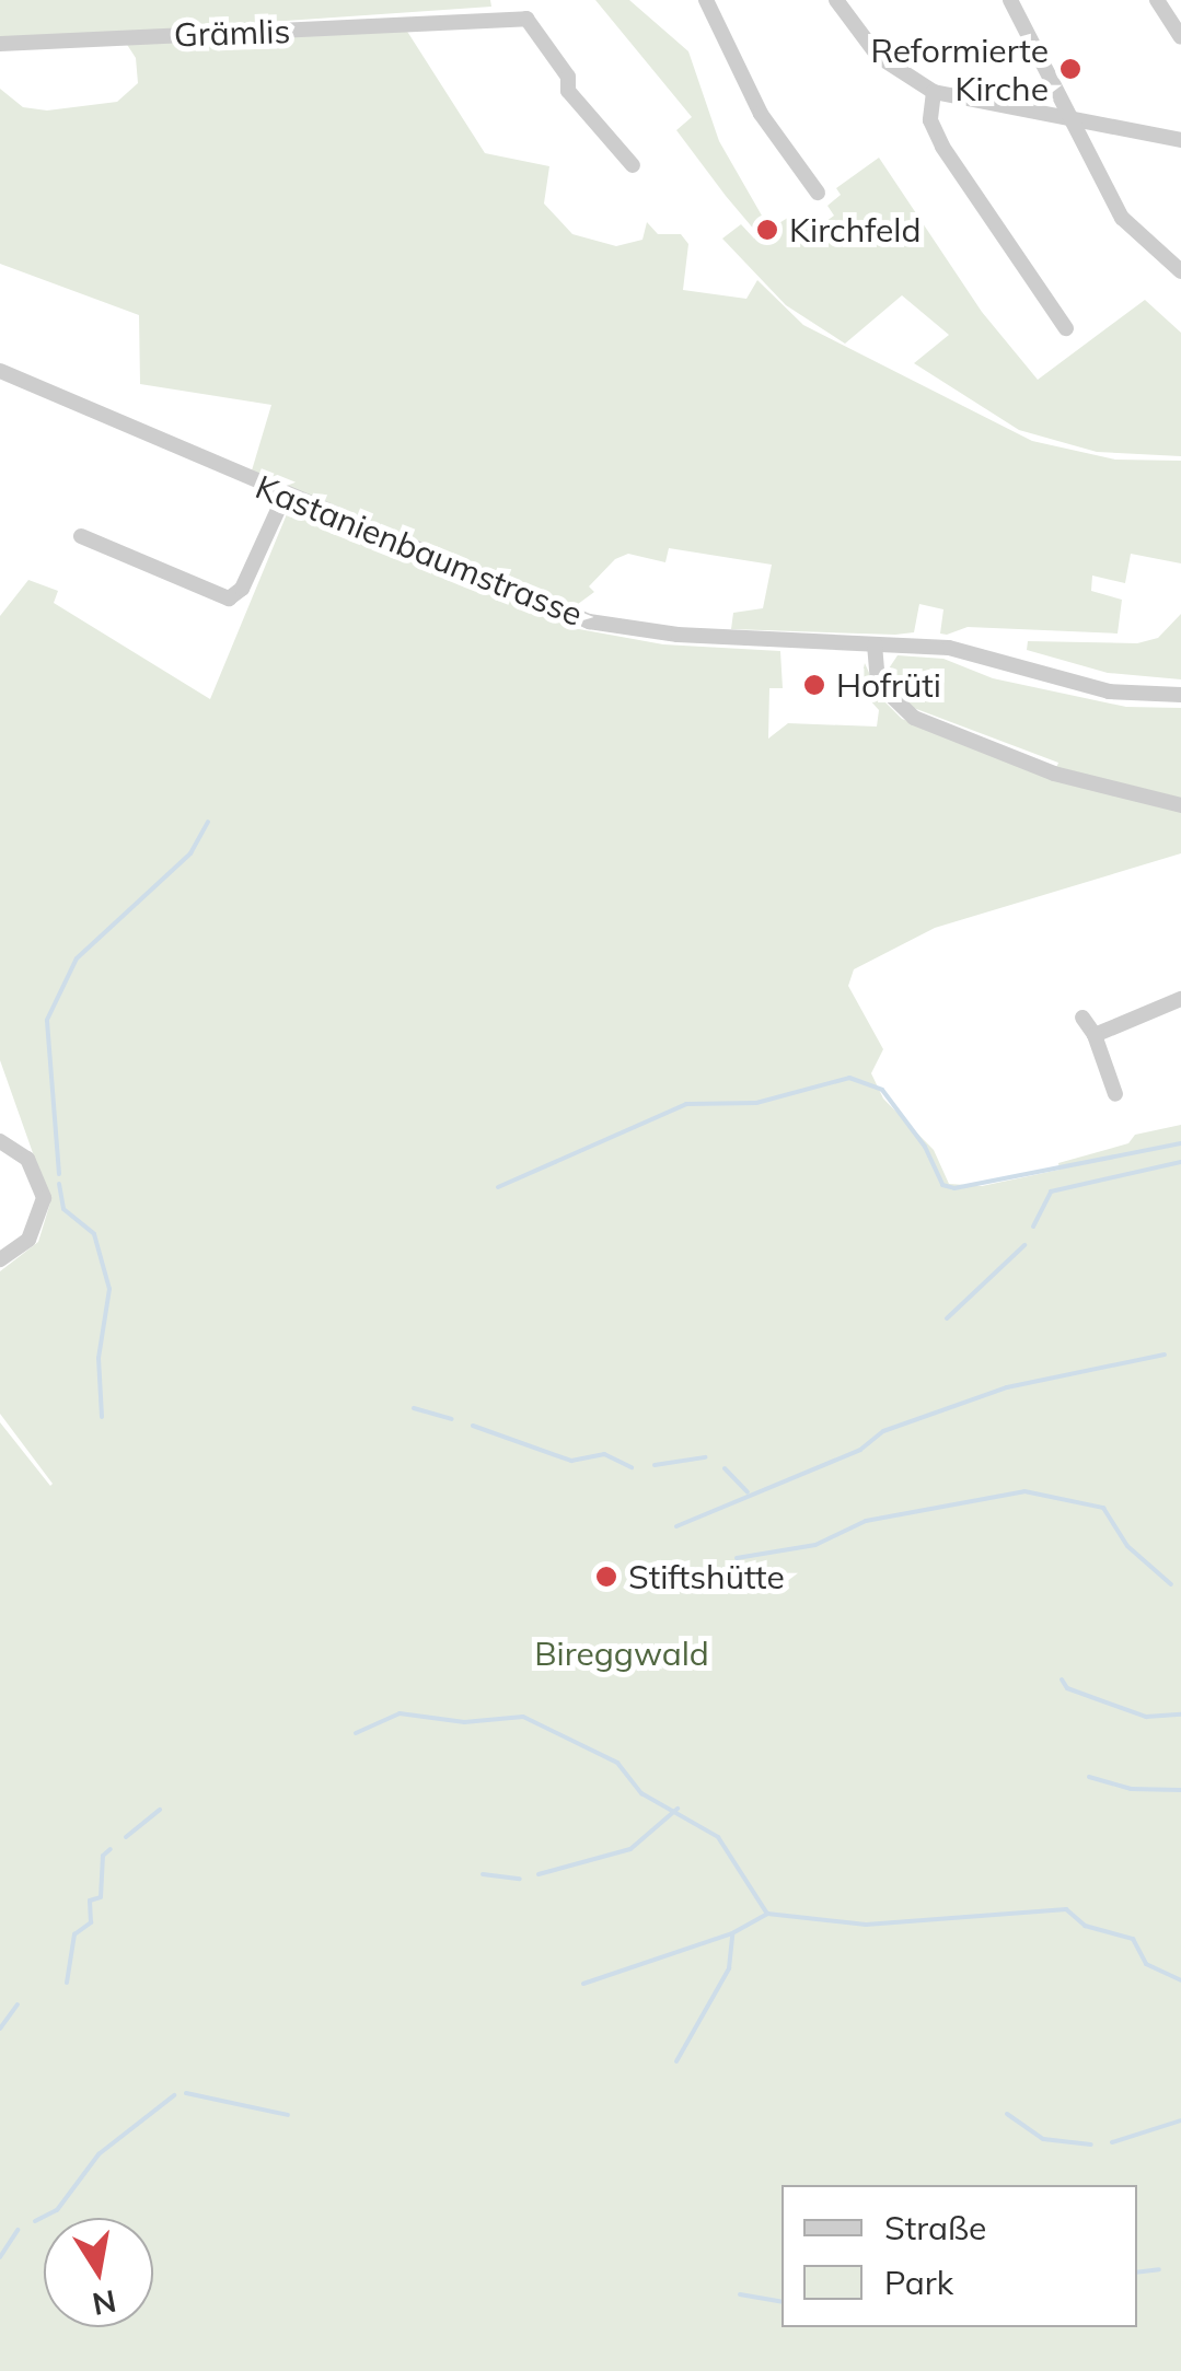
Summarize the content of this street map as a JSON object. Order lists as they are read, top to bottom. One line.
{"streets":{"street":["Grämlis","Kastanienbaumstrasse"]},"parks":["Bireggwald"],"places":["Reformierte Kirche","Kirchfeld","Hofrüti","Stiftshütte"],"legend":["Straße","Park"],"north":"bottom"}
